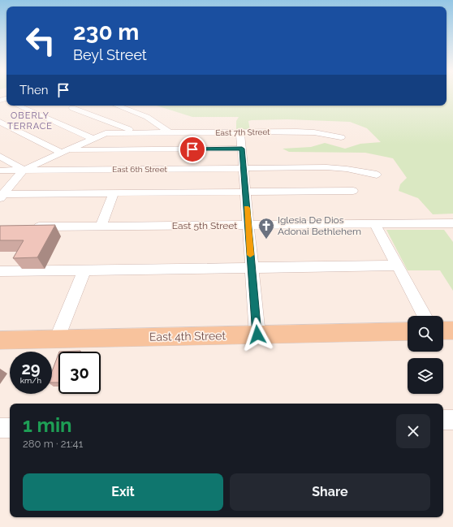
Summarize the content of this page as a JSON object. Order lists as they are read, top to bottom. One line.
{"streets":{"main road":["East 4th Street"],"street":["East 7th Street","East 6th Street","East 5th Street"]},"districts":["OBERLY TERRACE"],"places":{"church":["Iglesia De Dios Adonai Bethlehem"]},"page":{"turn":["230 m","Beyl Street"],"then":"Then","speed":"29 km/h","limit":"30","heading":["1 min","280 m · 21:41"],"buttons":["Exit","Share"]}}
